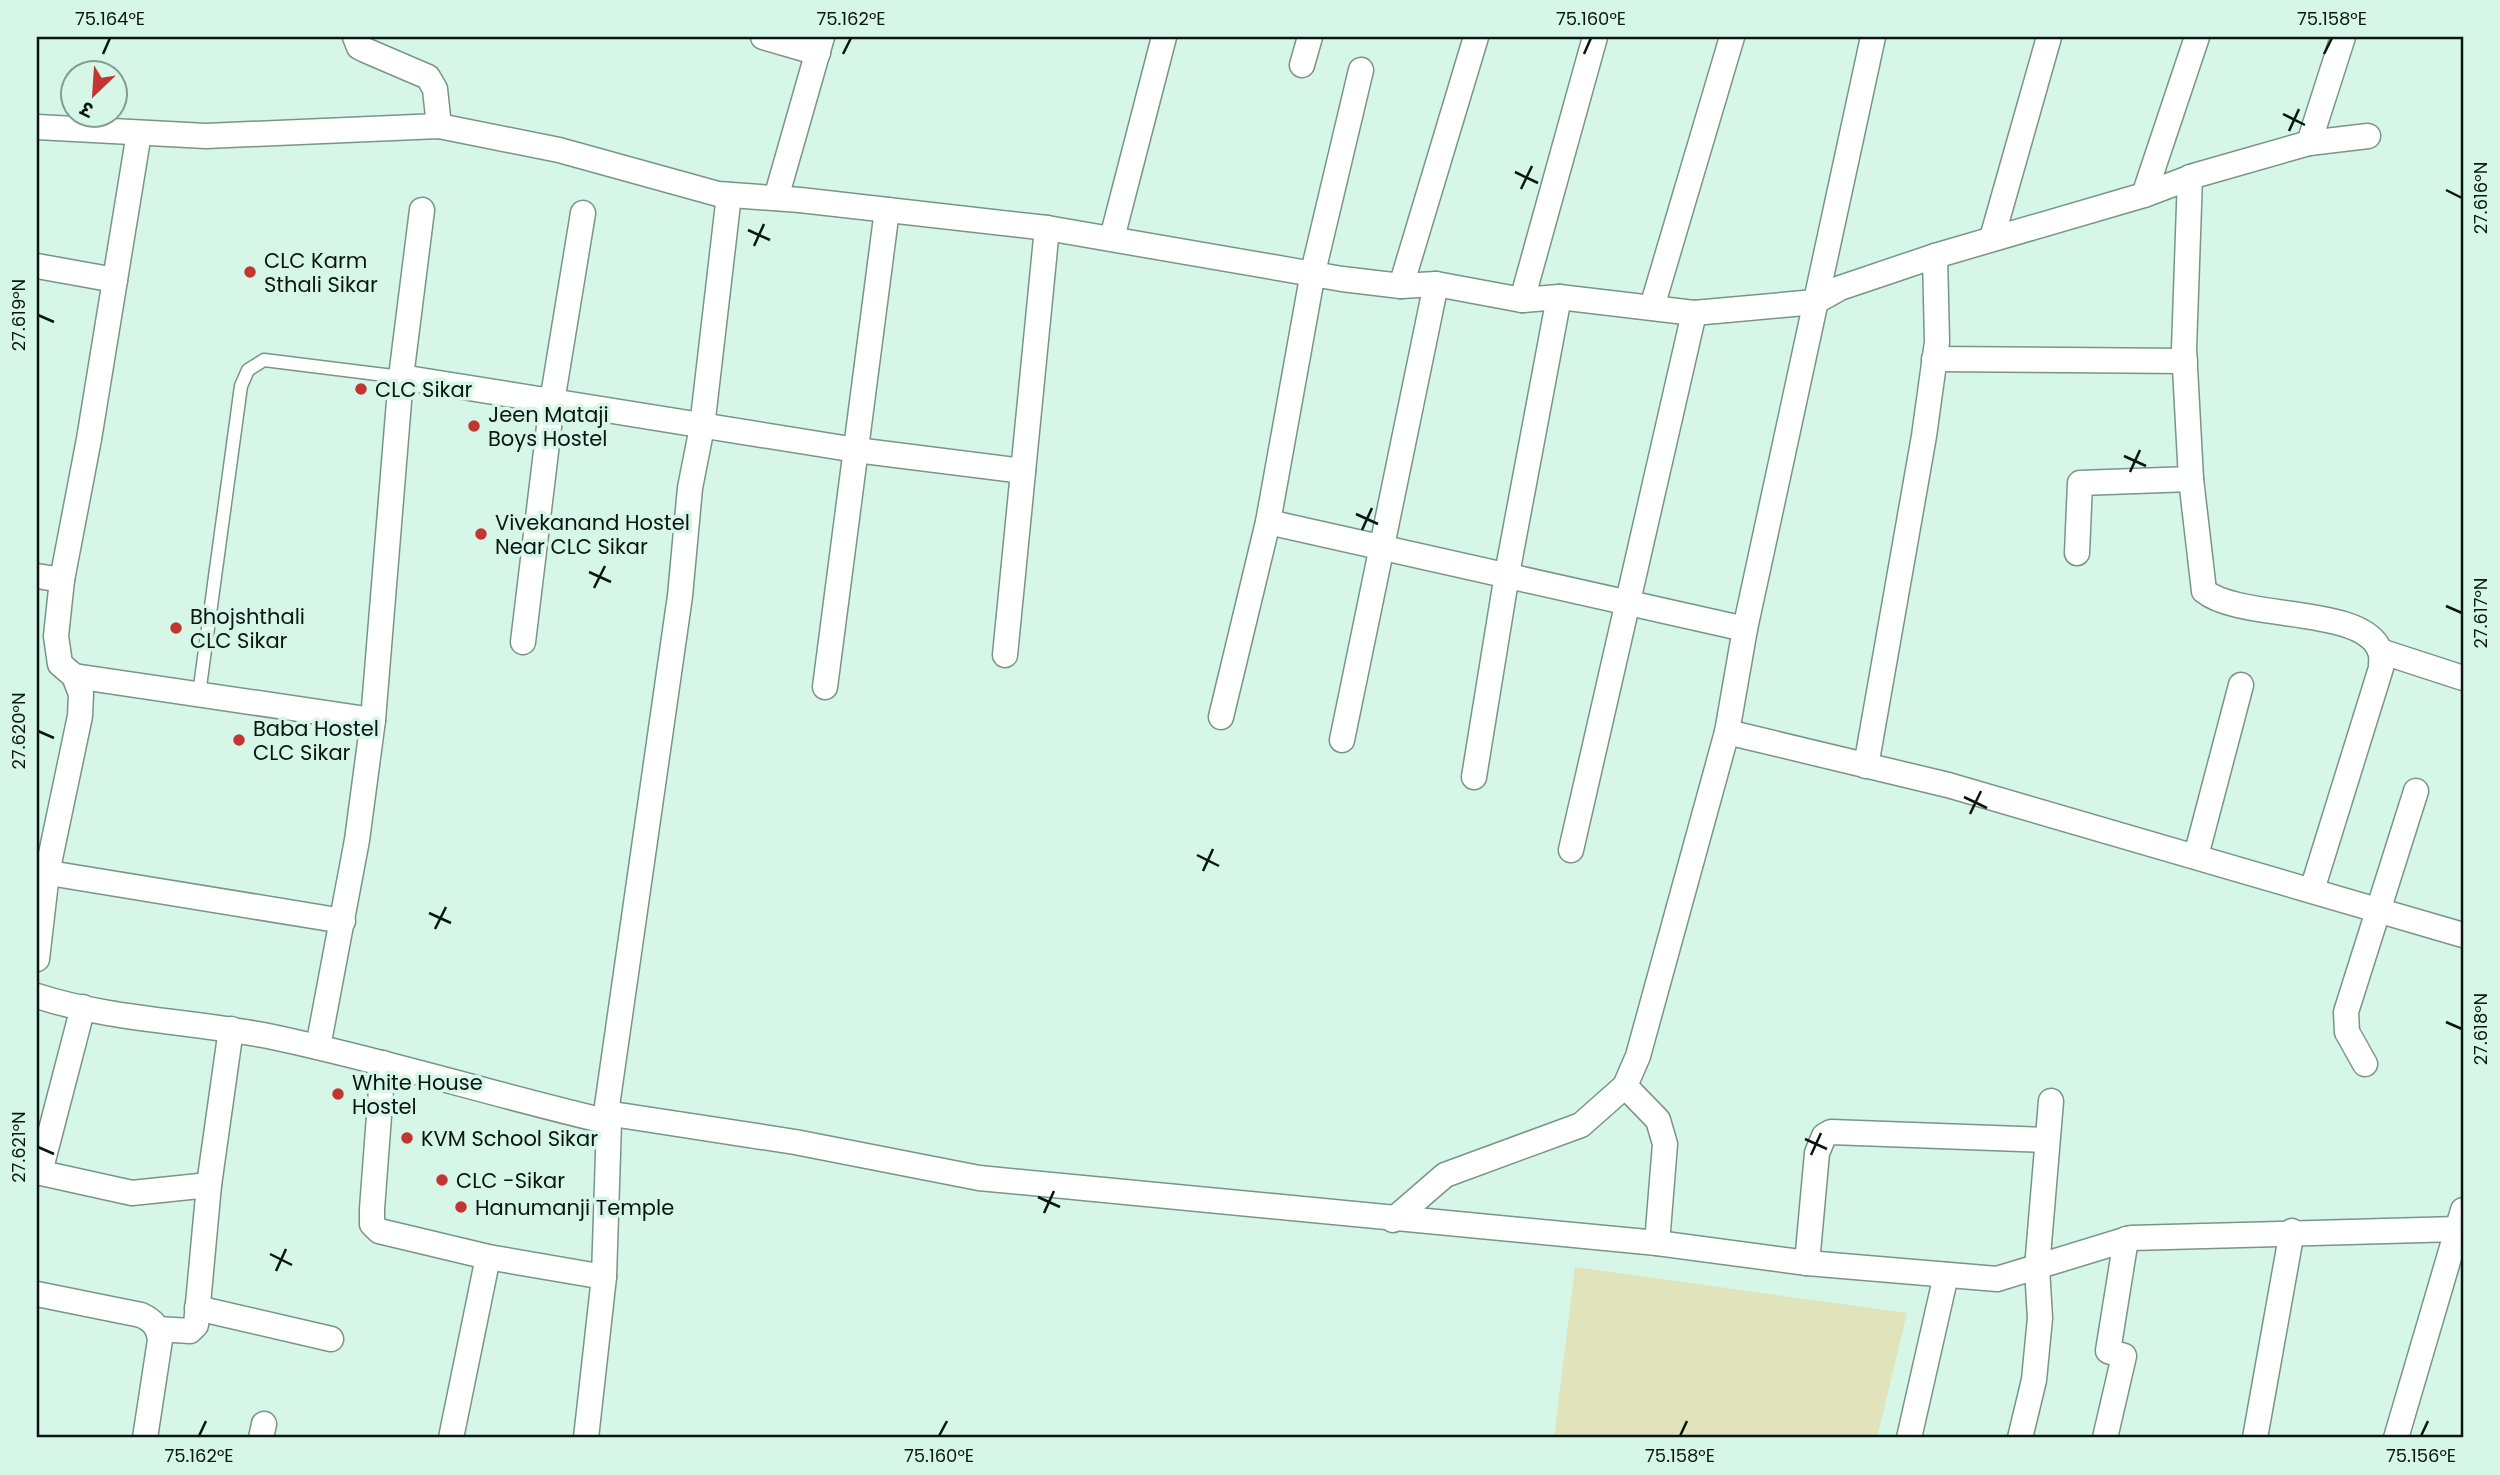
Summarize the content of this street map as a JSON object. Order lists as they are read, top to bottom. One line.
{"places":["CLC Karm Sthali Sikar","CLC Sikar","Jeen Mataji Boys Hostel","Vivekanand Hostel Near CLC Sikar","Bhojshthali CLC Sikar","Baba Hostel CLC Sikar","White House Hostel","KVM School Sikar","CLC -Sikar","Hanumanji Temple"],"north":"bottom left","coordinates":["75.164°E","75.162°E","75.160°E","75.158°E","27.616°N","27.619°N","27.617°N","27.620°N","27.618°N","27.621°N","75.156°E"]}
